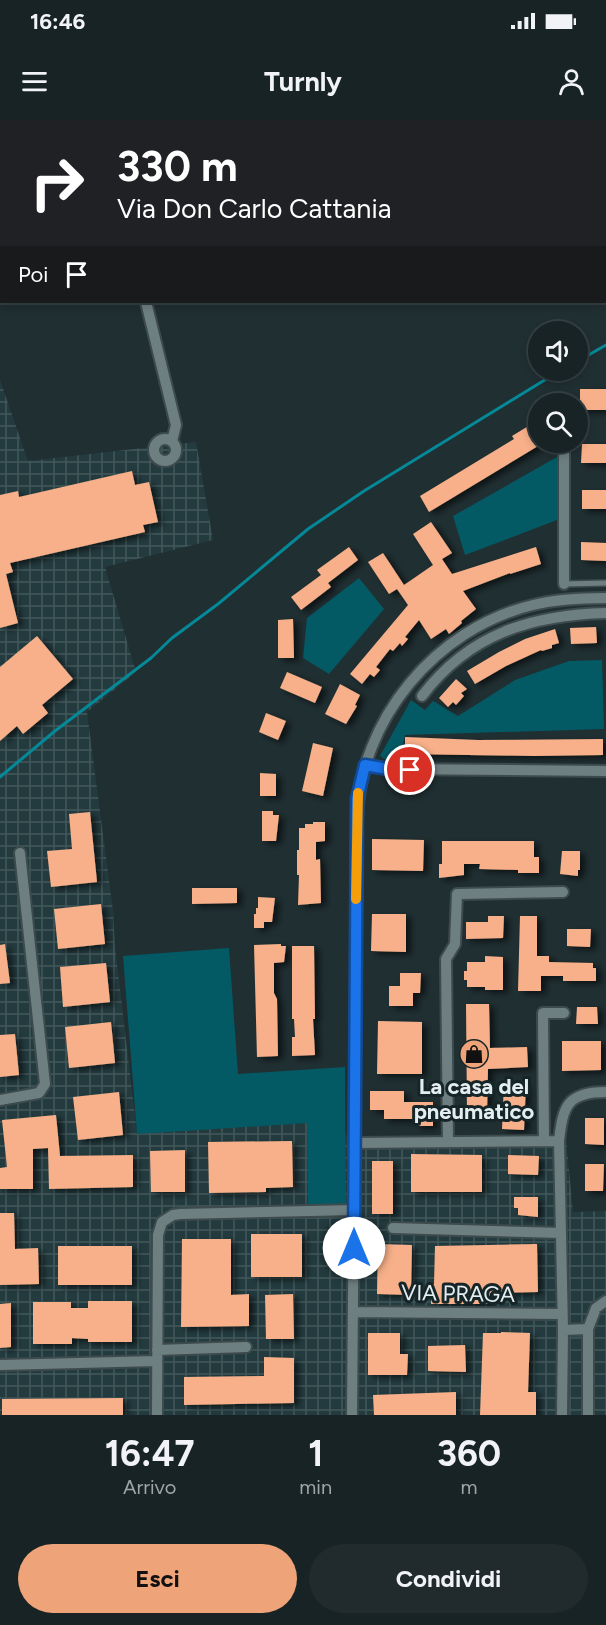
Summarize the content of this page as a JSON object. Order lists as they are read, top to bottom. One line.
{"streets":{"street":["VIA PRAGA"]},"places":{"shop":["La casa del pneumatico"]},"page":{"status":"16:46","header":"Turnly","turn":["330 m","Via Don Carlo Cattania"],"then":"Poi","eta":["16:47","Arrivo","1","min","360","m"],"buttons":["Esci","Condividi"]}}
